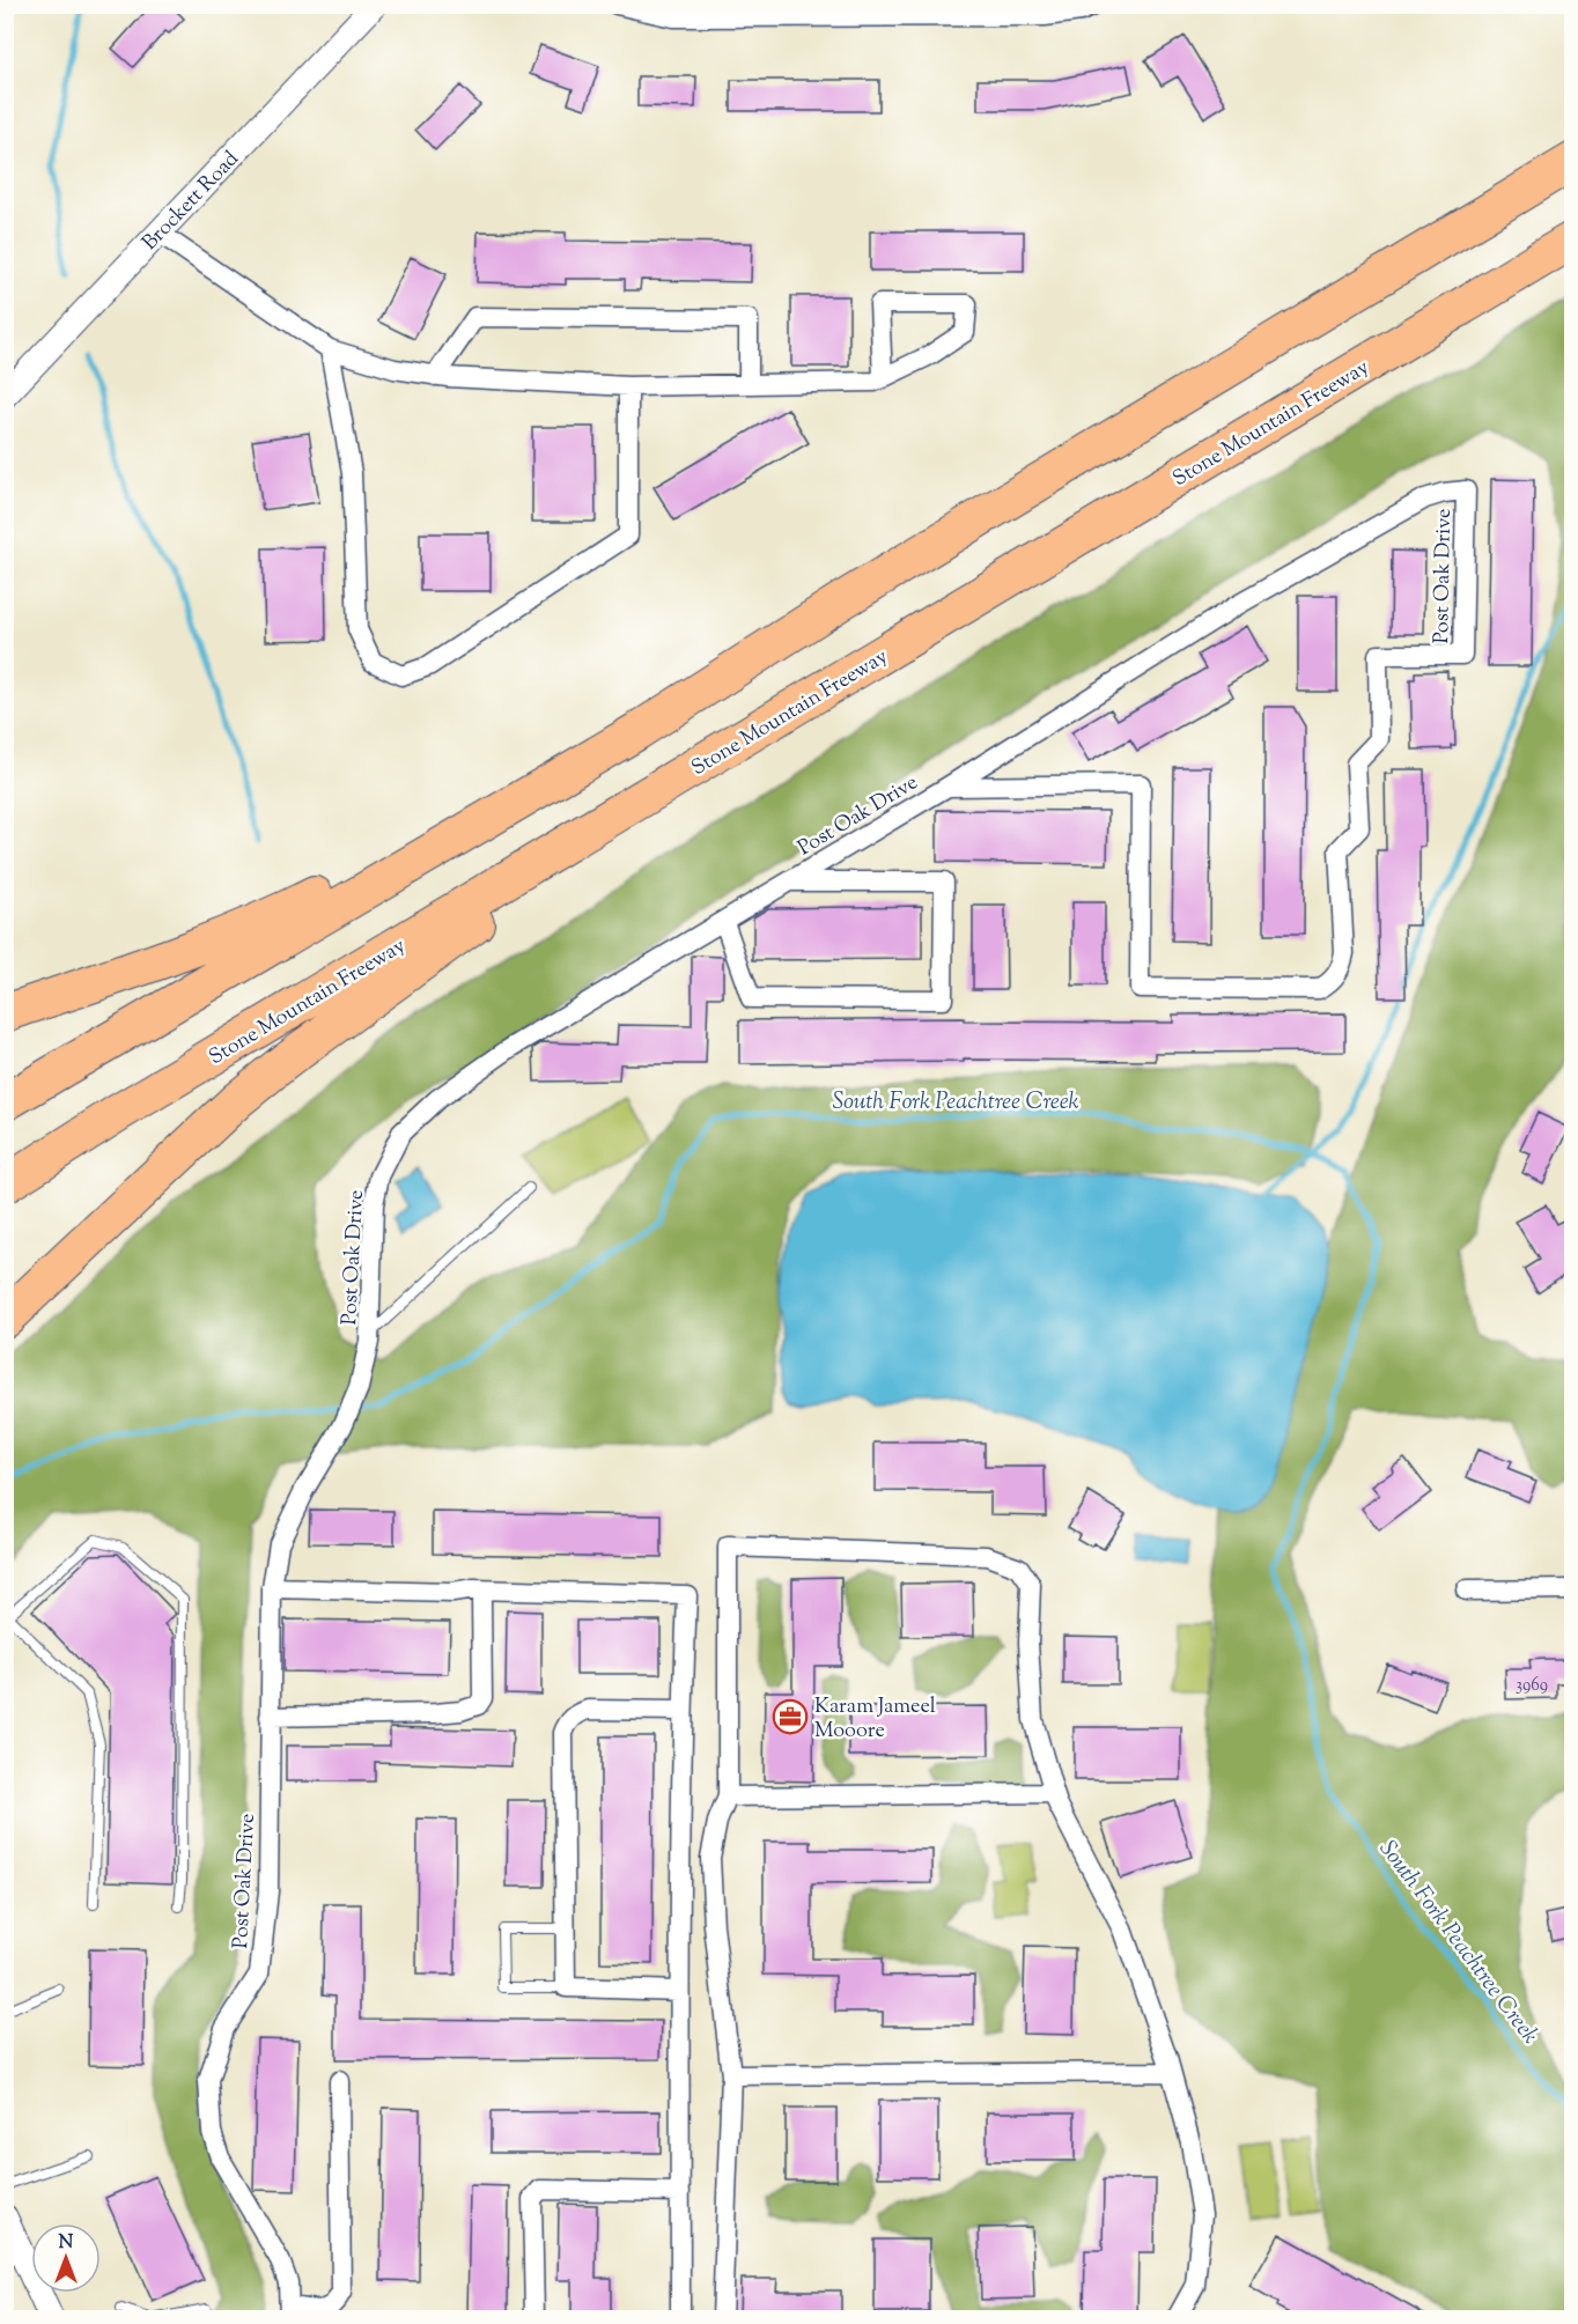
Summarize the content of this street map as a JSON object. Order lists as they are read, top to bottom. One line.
{"streets":{"highway":["Stone Mountain Freeway"],"street":["Brockett Road","Post Oak Drive"]},"water":["South Fork Peachtree Creek"],"places":{"office":["Karam Jameel Mooore"]},"house_numbers":["3969"],"north":"top"}
